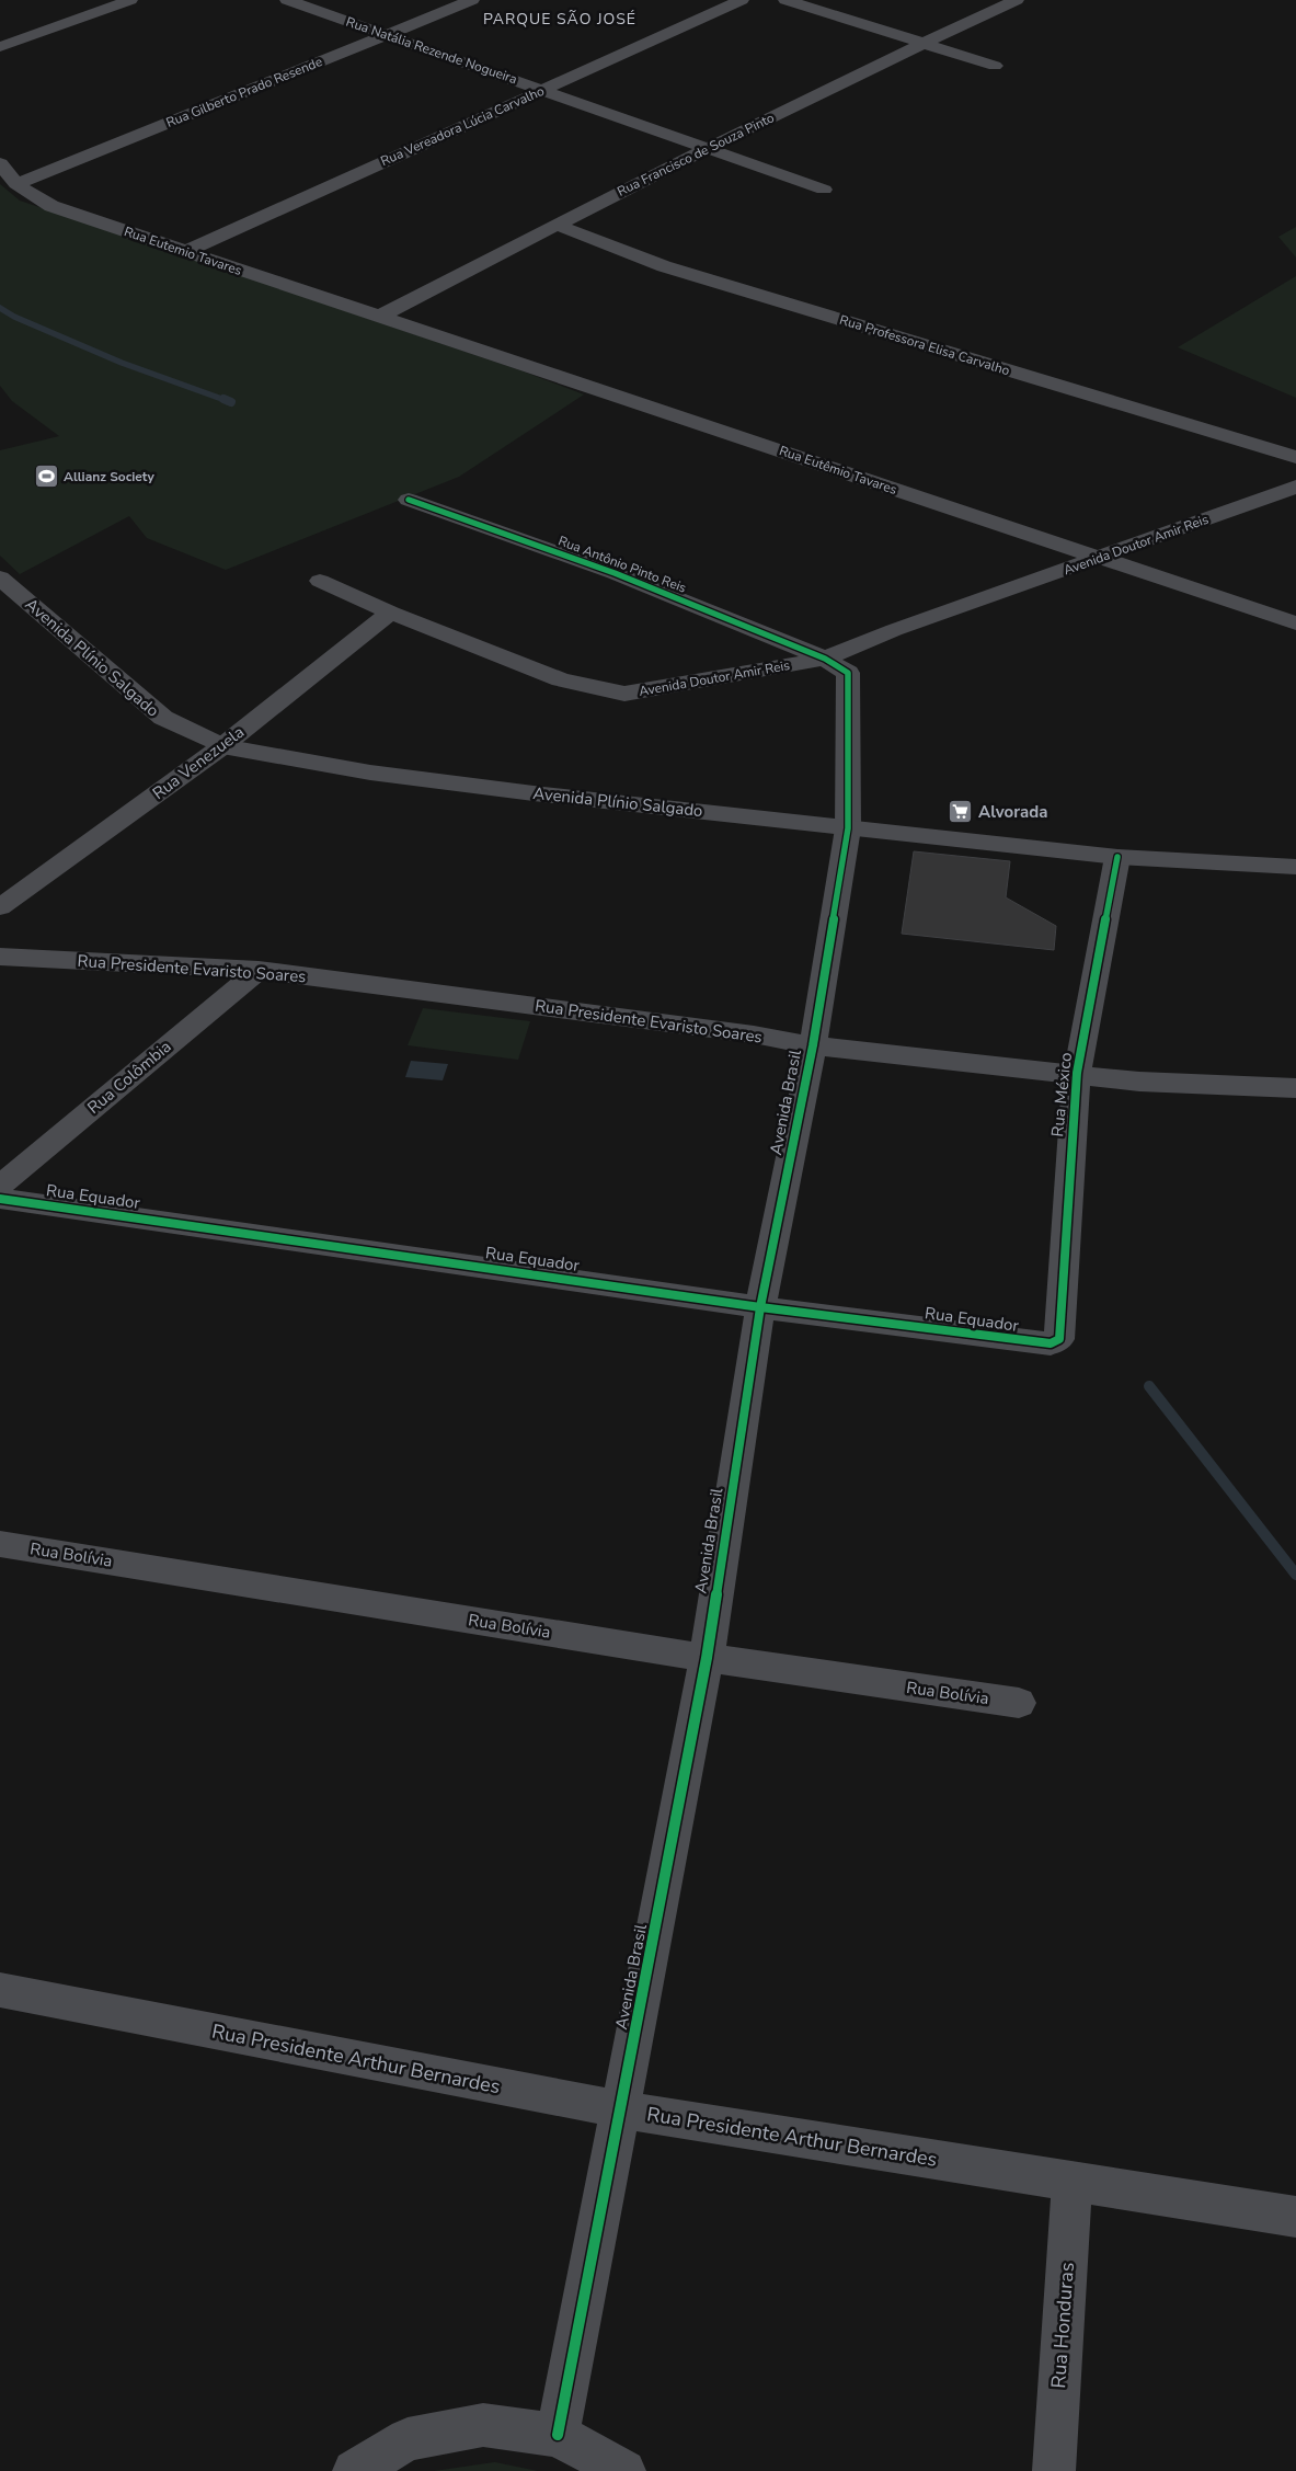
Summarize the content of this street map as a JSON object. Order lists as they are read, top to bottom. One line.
{"streets":{"street":["Rua Natália Rezende Nogueira","Rua Gilberto Prado Resende","Rua Vereadora Lúcia Carvalho","Rua Francisco de Souza Pinto","Rua Eutemio Tavares","Rua Professora Elisa Carvalho","Rua Eutêmio Tavares","Avenida Doutor Amir Reis","Rua Antônio Pinto Reis","Avenida Plínio Salgado","Rua Venezuela","Rua Presidente Evaristo Soares","Rua Colômbia","Rua México","Avenida Brasil","Rua Equador","Rua Bolívia","Rua Presidente Arthur Bernardes","Rua Honduras"]},"crossings":[["Rua Natália Rezende Nogueira","Rua Gilberto Prado Resende"],["Rua Natália Rezende Nogueira","Rua Vereadora Lúcia Carvalho"],["Rua Natália Rezende Nogueira","Rua Francisco de Souza Pinto"],["Rua Gilberto Prado Resende","Rua Eutemio Tavares"],["Rua Vereadora Lúcia Carvalho","Rua Eutemio Tavares"],["Rua Francisco de Souza Pinto","Rua Eutemio Tavares"],["Rua Francisco de Souza Pinto","Rua Professora Elisa Carvalho"],["Rua Francisco de Souza Pinto","Rua Eutêmio Tavares"],["Rua Eutemio Tavares","Rua Eutêmio Tavares"],["Rua Eutêmio Tavares","Avenida Doutor Amir Reis"],["Avenida Doutor Amir Reis","Rua Antônio Pinto Reis"],["Avenida Doutor Amir Reis","Rua Venezuela"],["Avenida Doutor Amir Reis","Avenida Brasil"],["Rua Antônio Pinto Reis","Avenida Brasil"],["Avenida Plínio Salgado","Rua Venezuela"],["Avenida Plínio Salgado","Rua México"],["Avenida Plínio Salgado","Avenida Brasil"],["Rua Presidente Evaristo Soares","Rua Colômbia"],["Rua Presidente Evaristo Soares","Rua México"],["Rua Presidente Evaristo Soares","Avenida Brasil"],["Rua México","Rua Equador"],["Avenida Brasil","Rua Equador"],["Avenida Brasil","Rua Bolívia"],["Avenida Brasil","Rua Presidente Arthur Bernardes"],["Rua Presidente Arthur Bernardes","Rua Honduras"]],"districts":["PARQUE SÃO JOSÉ"],"places":{"sports":["Allianz Society"],"supermarket":["Alvorada"]}}
